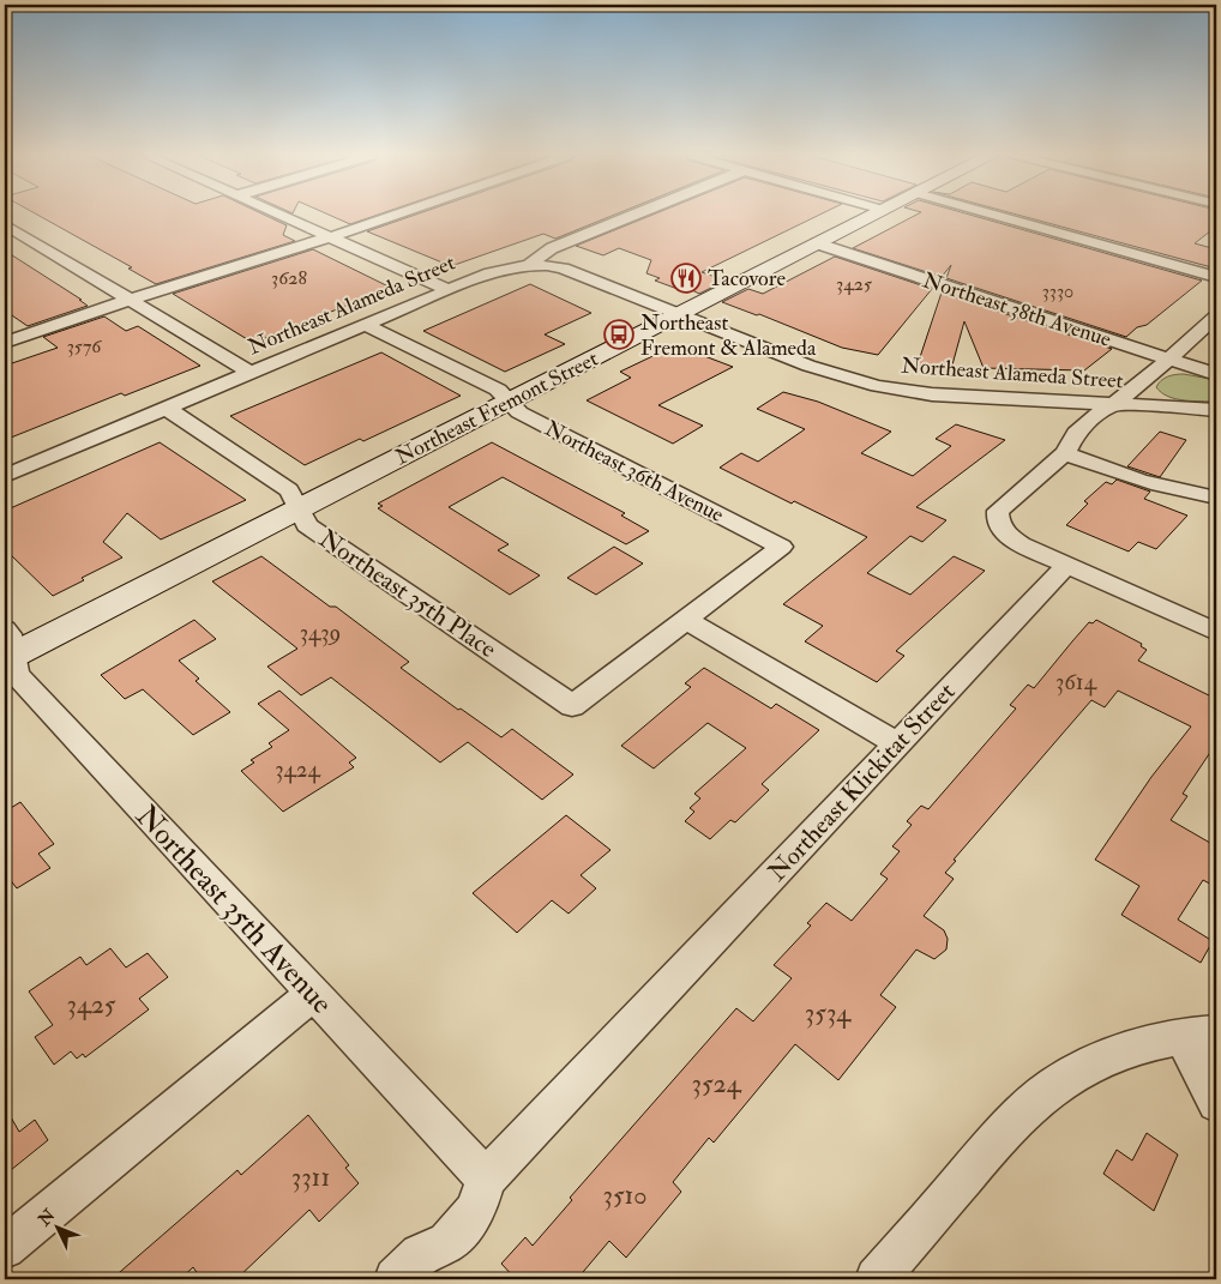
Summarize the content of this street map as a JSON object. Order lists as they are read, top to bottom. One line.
{"streets":{"main road":["Northeast Fremont Street"],"street":["Northeast Alameda Street","Northeast 38th Avenue","Northeast 36th Avenue","Northeast 35th Place","Northeast Klickitat Street","Northeast 35th Avenue"]},"crossings":[["Northeast Alameda Street","Northeast Fremont Street"],["Northeast Alameda Street","Northeast 36th Avenue"],["Northeast Alameda Street","Northeast 35th Place"],["Northeast 38th Avenue","Northeast Fremont Street"],["Northeast Fremont Street","Northeast 36th Avenue"],["Northeast Fremont Street","Northeast 35th Place"],["Northeast Fremont Street","Northeast 35th Avenue"],["Northeast 36th Avenue","Northeast 35th Place"],["Northeast Klickitat Street","Northeast 35th Avenue"]],"places":{"restaurant":["Tacovore"],"bus stop":["Northeast Fremont & Alameda"]},"house_numbers":["3628","3425","3330","3576","3439","3614","3424","3425","3534","3524","3311","3510"],"north":"top left"}
